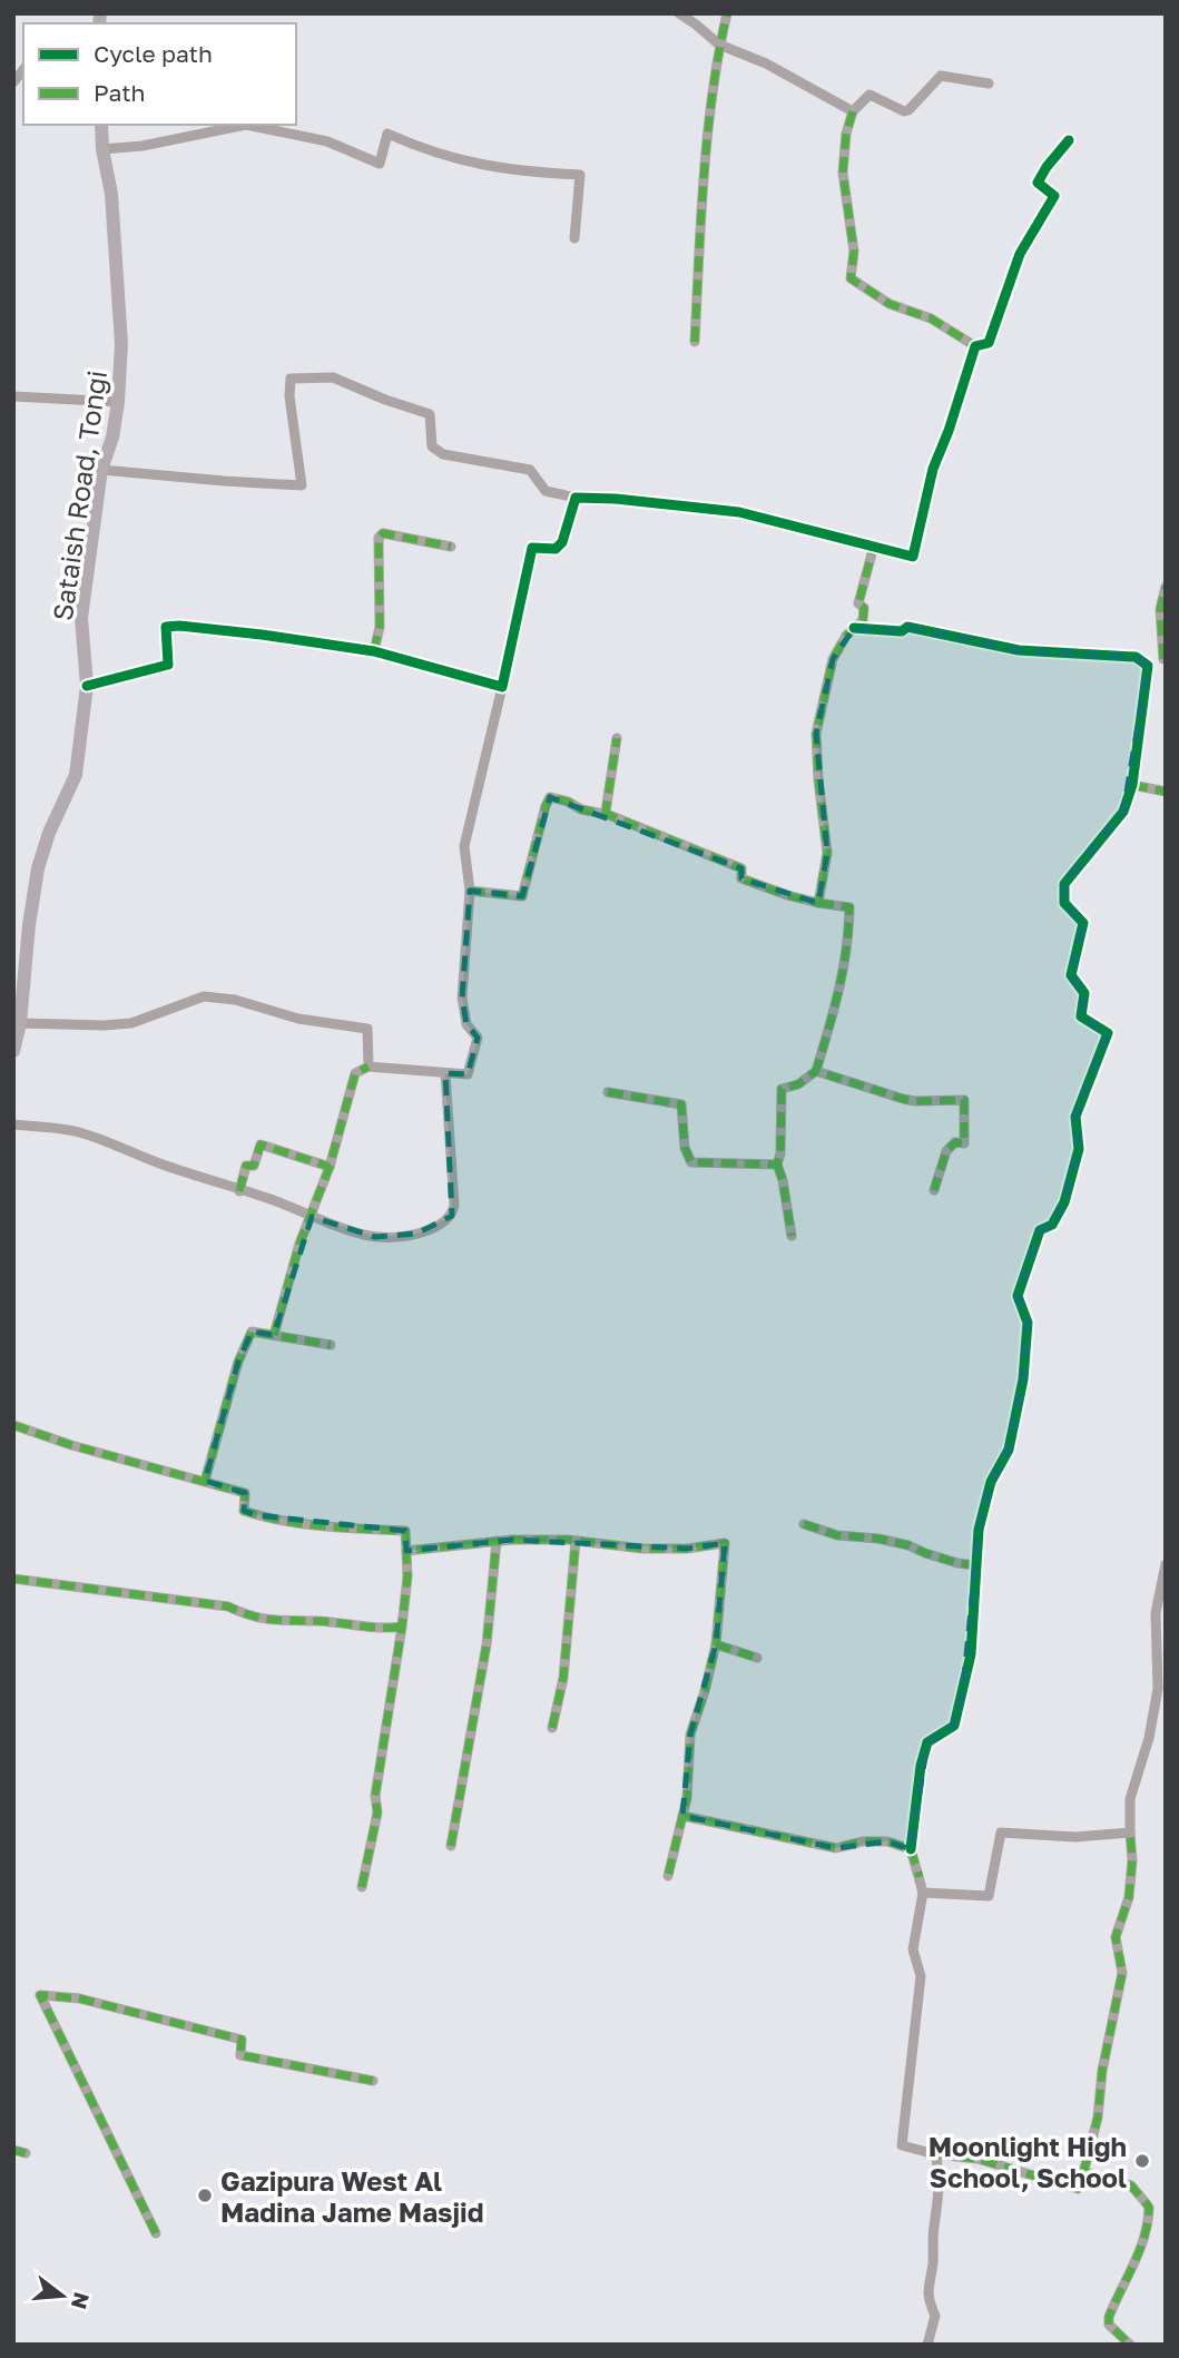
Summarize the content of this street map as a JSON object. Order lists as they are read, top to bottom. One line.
{"streets":{"street":["Sataish Road, Tongi"]},"places":["Moonlight High School, School","Gazipura West Al Madina Jame Masjid"],"legend":["Cycle path","Path"],"north":"right"}
